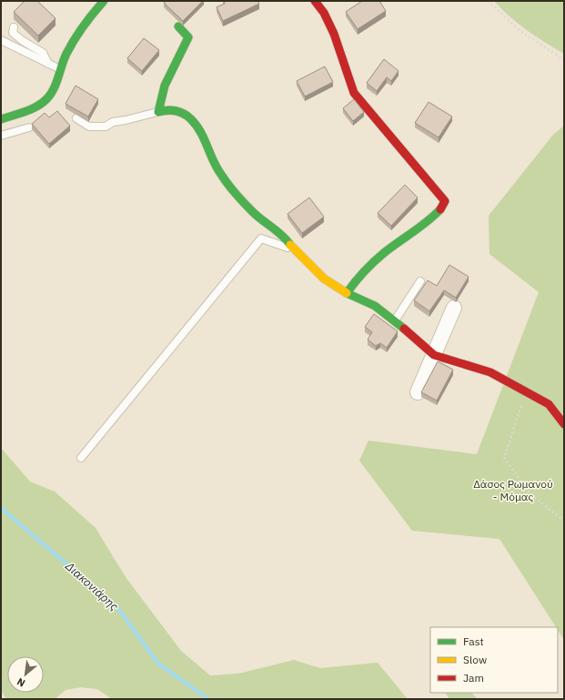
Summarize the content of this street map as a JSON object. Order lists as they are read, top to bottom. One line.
{"water":["Διακονιάρης"],"parks":["Δάσος Ρωμανού - Μόμας"],"legend":["Fast","Slow","Jam"],"north":"bottom left"}
